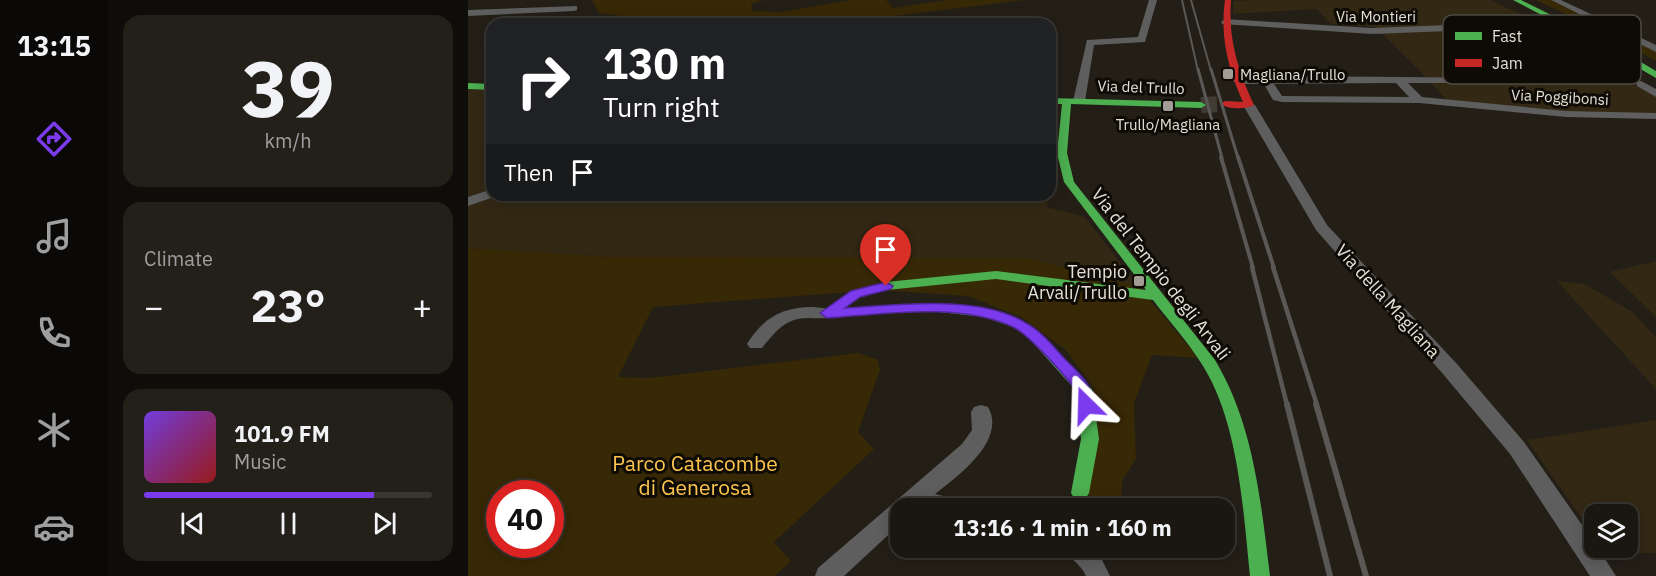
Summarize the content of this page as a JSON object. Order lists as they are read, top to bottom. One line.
{"streets":{"main road":["Via del Trullo","Via del Tempio degli Arvali","Via della Magliana"],"street":["Via Montieri","Via Poggibonsi"]},"crossings":[["Via Montieri","Via della Magliana"],["Via del Trullo","Via del Tempio degli Arvali"],["Via Poggibonsi","Via della Magliana"]],"parks":["Parco Catacombe di Generosa"],"places":{"transit":["Magliana/Trullo","Trullo/Magliana","Tempio Arvali/Trullo"]},"legend":["Fast","Jam"],"page":{"tabs":"13:15","tile":[["39","km/h"],"Climate"],"turn":["130 m","Turn right"],"then":"Then","heat":["−","23°","+"],"song":["101.9 FM","Music"],"limit":"40","trip":"13:16 · 1 min · 160 m"}}
